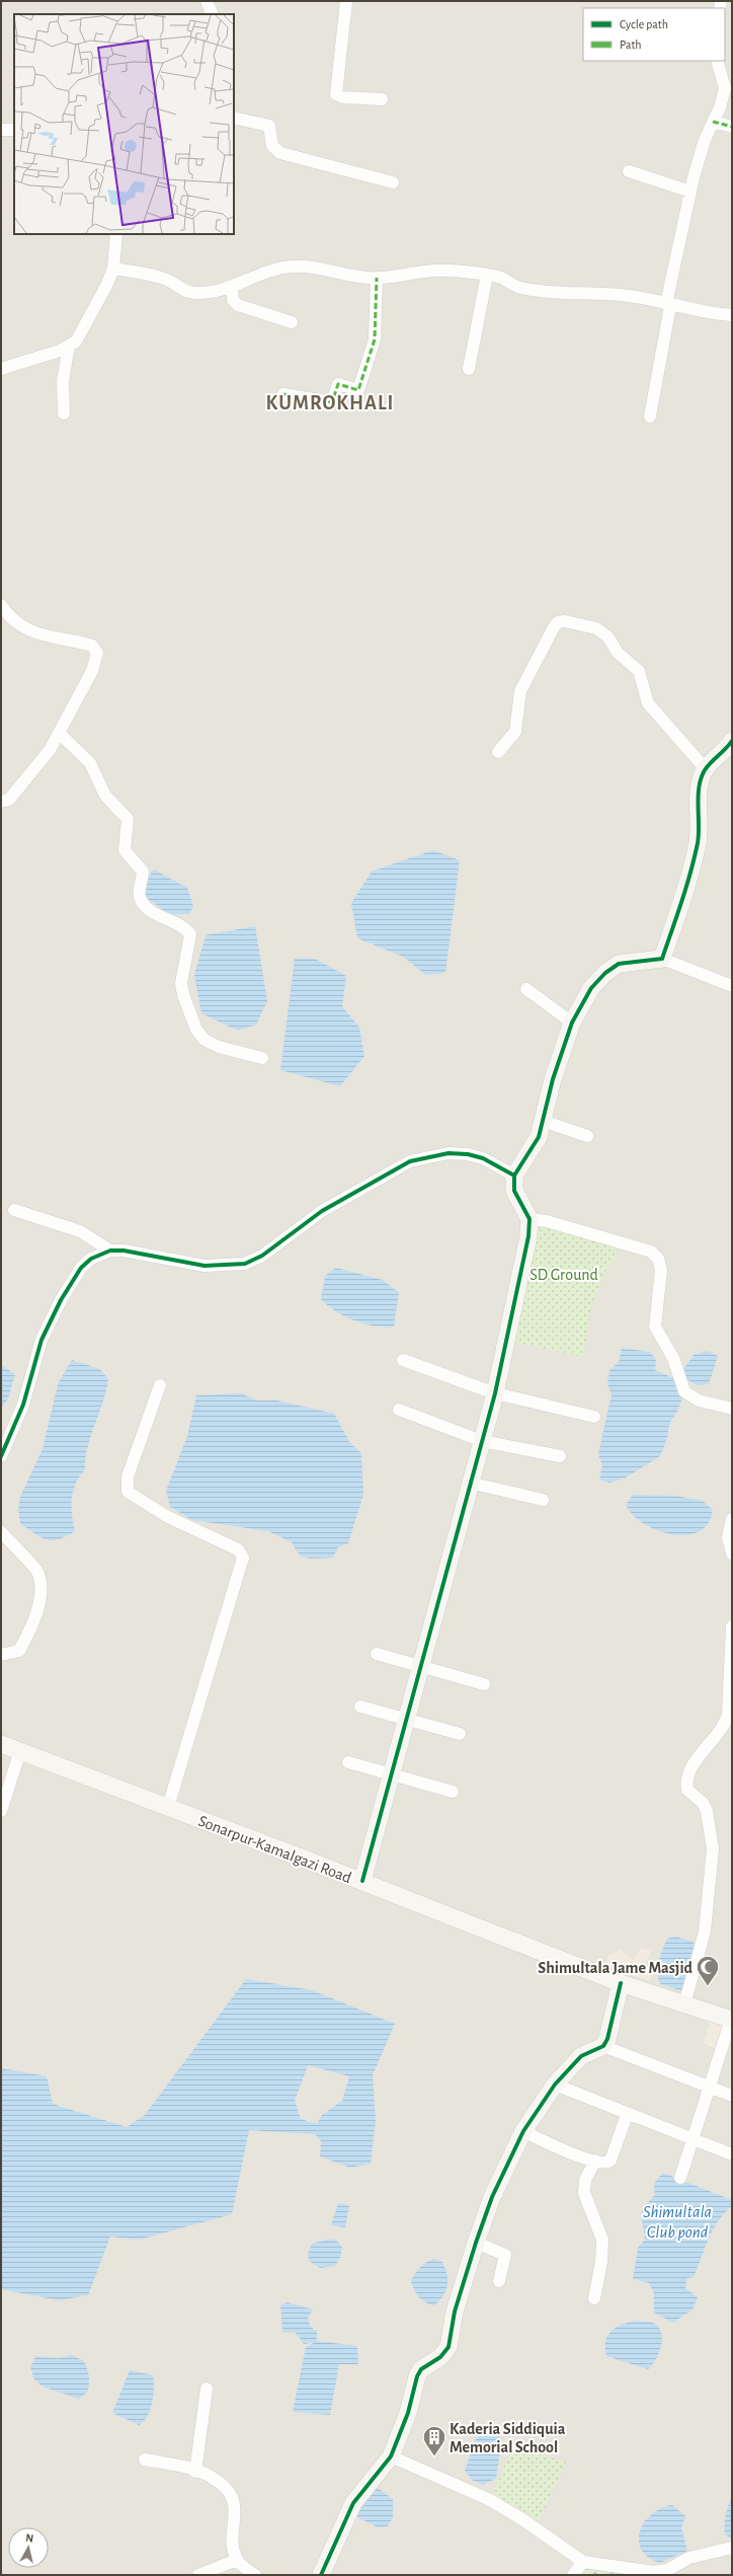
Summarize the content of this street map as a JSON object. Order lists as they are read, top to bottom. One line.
{"streets":{"street":["Sonarpur-Kamalgazi Road"]},"districts":["KUMROKHALI"],"water":["Shimultala Club pond"],"parks":["SD Ground"],"places":{"mosque":["Shimultala Jame Masjid"],"building":["Kaderia Siddiquia Memorial School"]},"legend":["Cycle path","Path"],"north":"top"}
